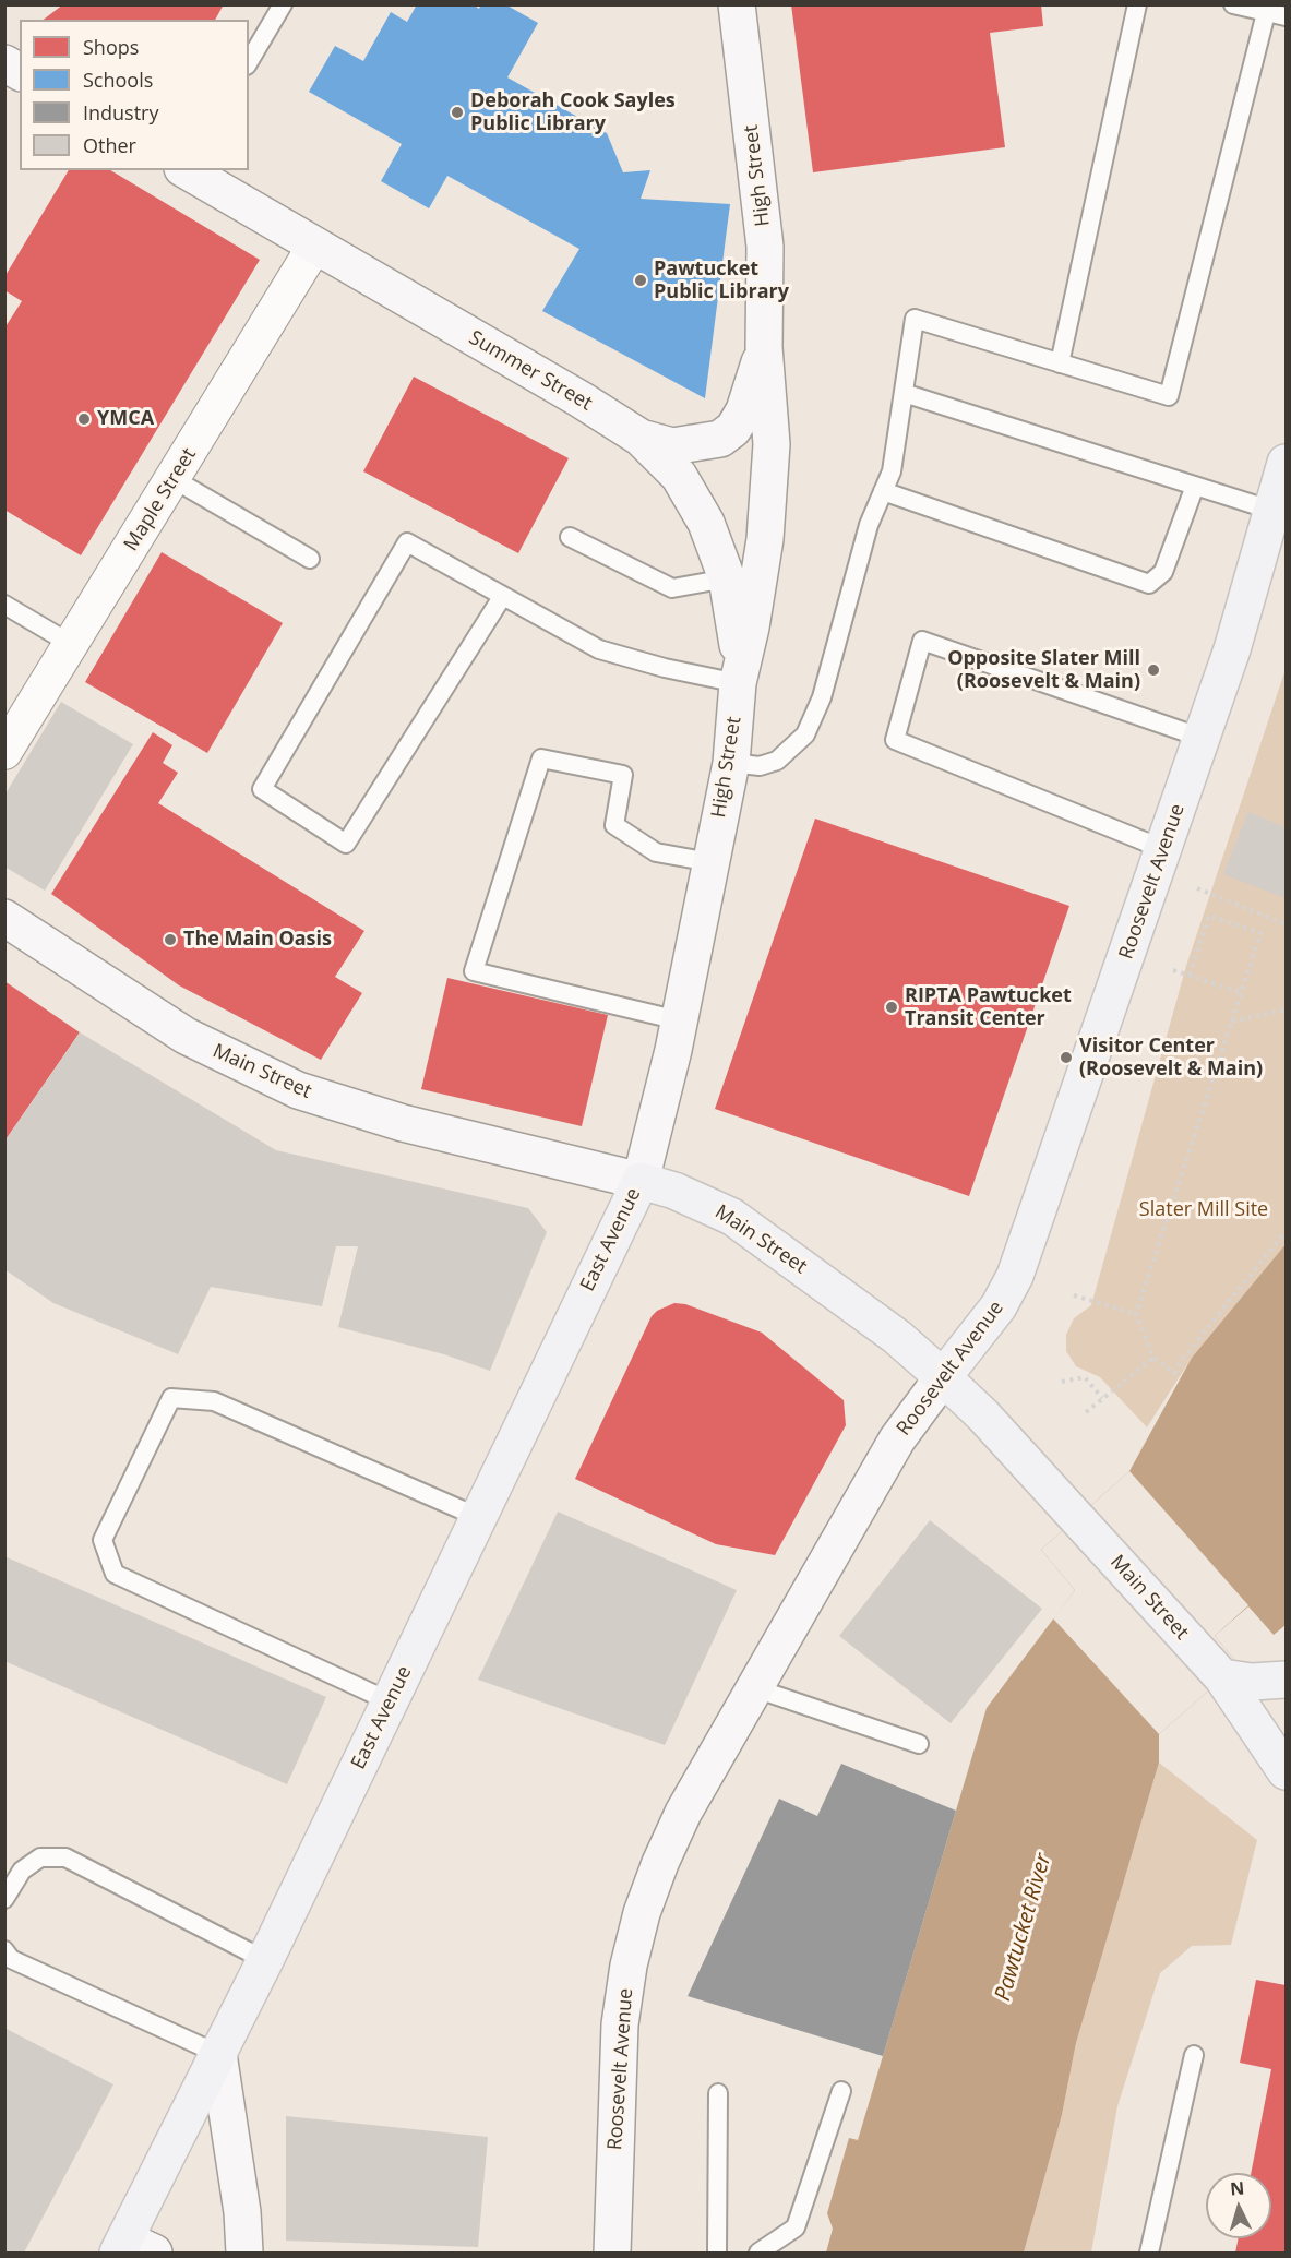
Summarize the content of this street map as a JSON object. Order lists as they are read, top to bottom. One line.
{"streets":{"main road":["High Street","Summer Street","Roosevelt Avenue","Main Street","East Avenue"],"street":["Maple Street"]},"crossings":[["High Street","Summer Street"],["High Street","Main Street"],["High Street","East Avenue"],["Summer Street","Maple Street"],["Roosevelt Avenue","Main Street"],["Main Street","East Avenue"]],"water":["Pawtucket River"],"parks":["Slater Mill Site"],"places":["Deborah Cook Sayles Public Library","Pawtucket Public Library","YMCA","Opposite Slater Mill (Roosevelt & Main)","The Main Oasis","RIPTA Pawtucket Transit Center","Visitor Center (Roosevelt & Main)"],"legend":["Shops","Schools","Industry","Other"],"north":"top"}
